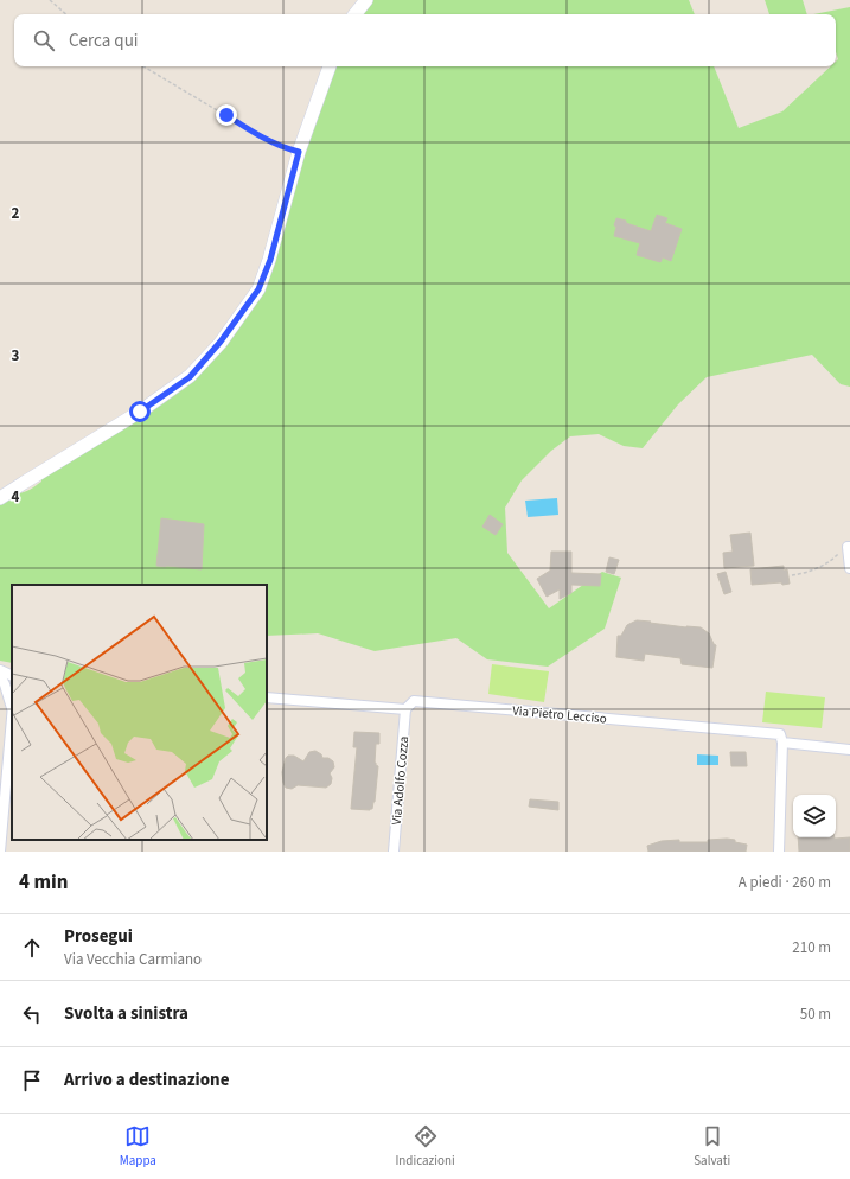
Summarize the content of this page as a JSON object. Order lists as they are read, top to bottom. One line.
{"streets":{"street":["Via Pietro Lecciso","Via Adolfo Cozza"]},"crossings":[["Via Pietro Lecciso","Via Adolfo Cozza"]],"page":{"search":"Cerca qui","heading":["4 min","A piedi · 260 m"],"list":[["Prosegui","Via Vecchia Carmiano","210 m"],["Svolta a sinistra","50 m"],"Arrivo a destinazione"],"nav":["Mappa","Indicazioni","Salvati"]},"grid":{"rows":["2","3","4"]}}
